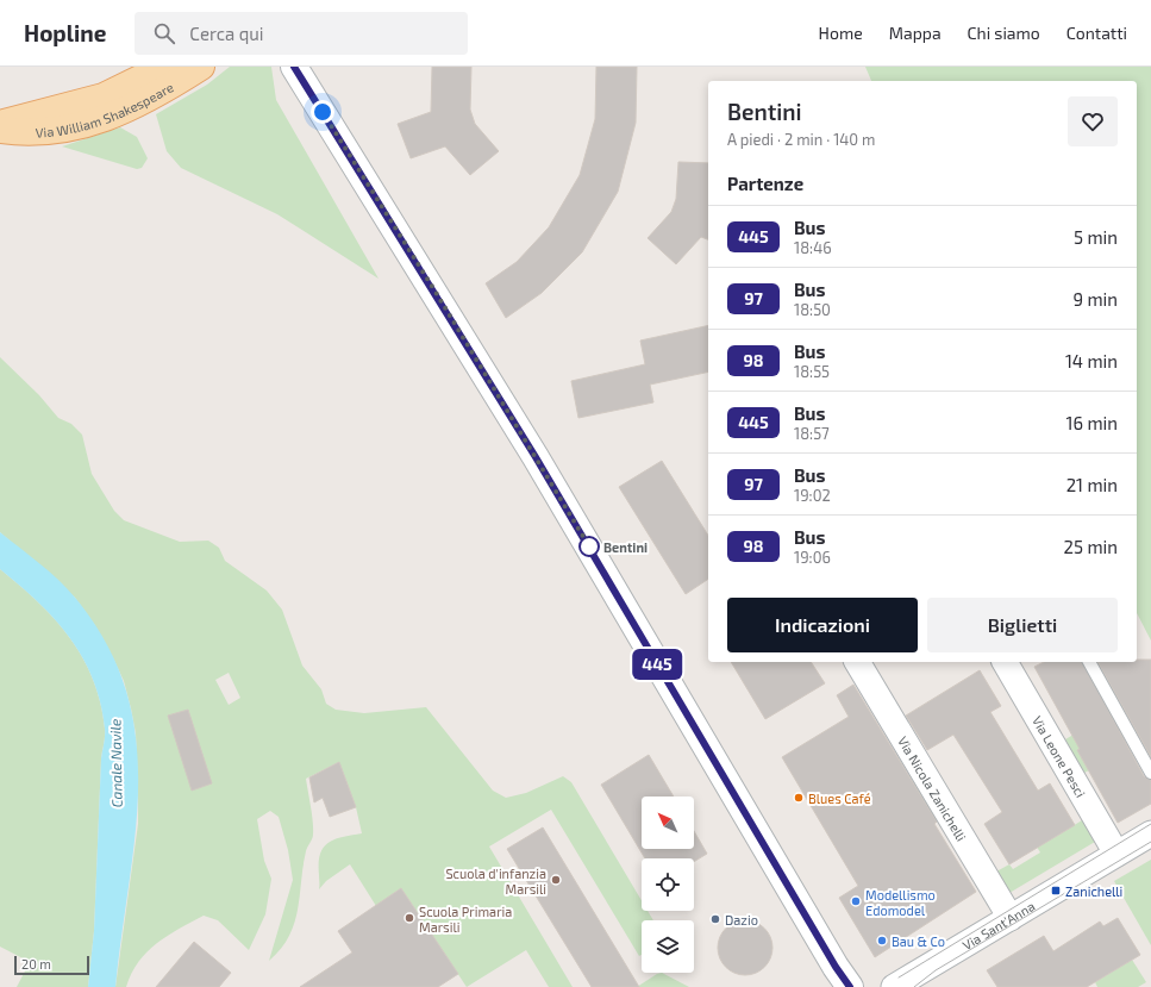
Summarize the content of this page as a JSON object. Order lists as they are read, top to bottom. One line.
{"streets":{"main road":["Via William Shakespeare"],"street":["Via Leone Pesci","Via Nicola Zanichelli","Via Sant'Anna"]},"crossings":[["Via Leone Pesci","Via Sant'Anna"],["Via Nicola Zanichelli","Via Sant'Anna"]],"water":["Canale Navile"],"places":{"other":["Bentini","Blues Café","Scuola d'infanzia Marsili","Modellismo Edomodel","Scuola Primaria Marsili","Dazio","Bau & Co"],"transit":["Zanichelli"]},"lines":["bus line 445"],"scale_bar":"20 m","north":"top left","page":{"header":"Hopline","search":"Cerca qui","nav":["Home","Mappa","Chi siamo","Contatti"],"on_map":"445","heading":[["Bentini","A piedi · 2 min · 140 m"],"Partenze"],"list":[{"mark":"445","name":"Bus","note":"18:46","value":"5 min"},{"mark":"97","name":"Bus","note":"18:50","value":"9 min"},{"mark":"98","name":"Bus","note":"18:55","value":"14 min"},{"mark":"445","name":"Bus","note":"18:57","value":"16 min"},{"mark":"97","name":"Bus","note":"19:02","value":"21 min"},{"mark":"98","name":"Bus","note":"19:06","value":"25 min"}],"buttons":["Indicazioni","Biglietti"],"scale":"20 m"}}
